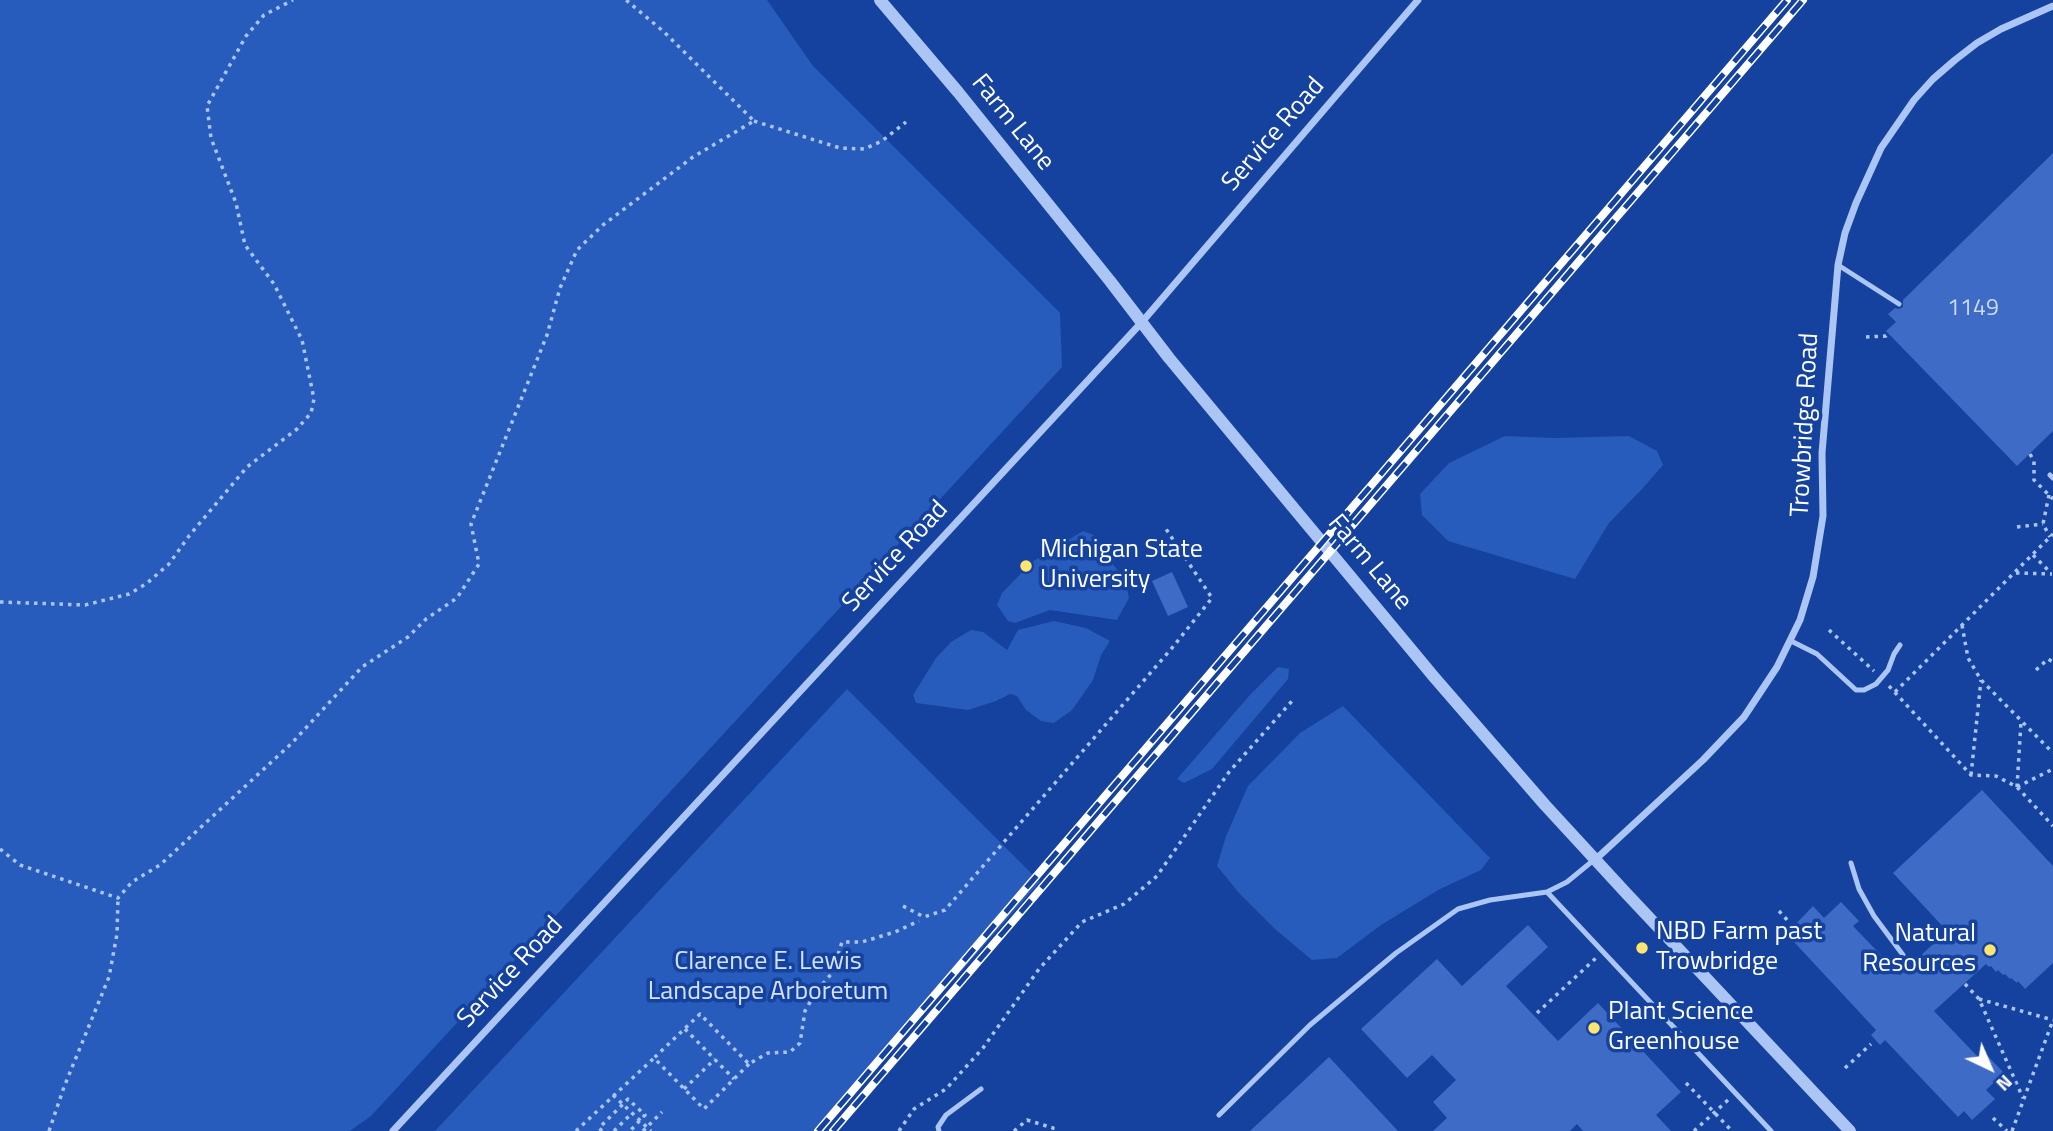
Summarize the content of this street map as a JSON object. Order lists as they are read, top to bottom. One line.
{"streets":{"street":["Farm Lane","Service Road","Trowbridge Road"]},"crossings":[["Farm Lane","Service Road"],["Farm Lane","Trowbridge Road"]],"parks":["Clarence E. Lewis Landscape Arboretum"],"places":["Michigan State University","NBD Farm past Trowbridge","Natural Resources","Plant Science Greenhouse"],"house_numbers":["1149"],"north":"bottom right"}
